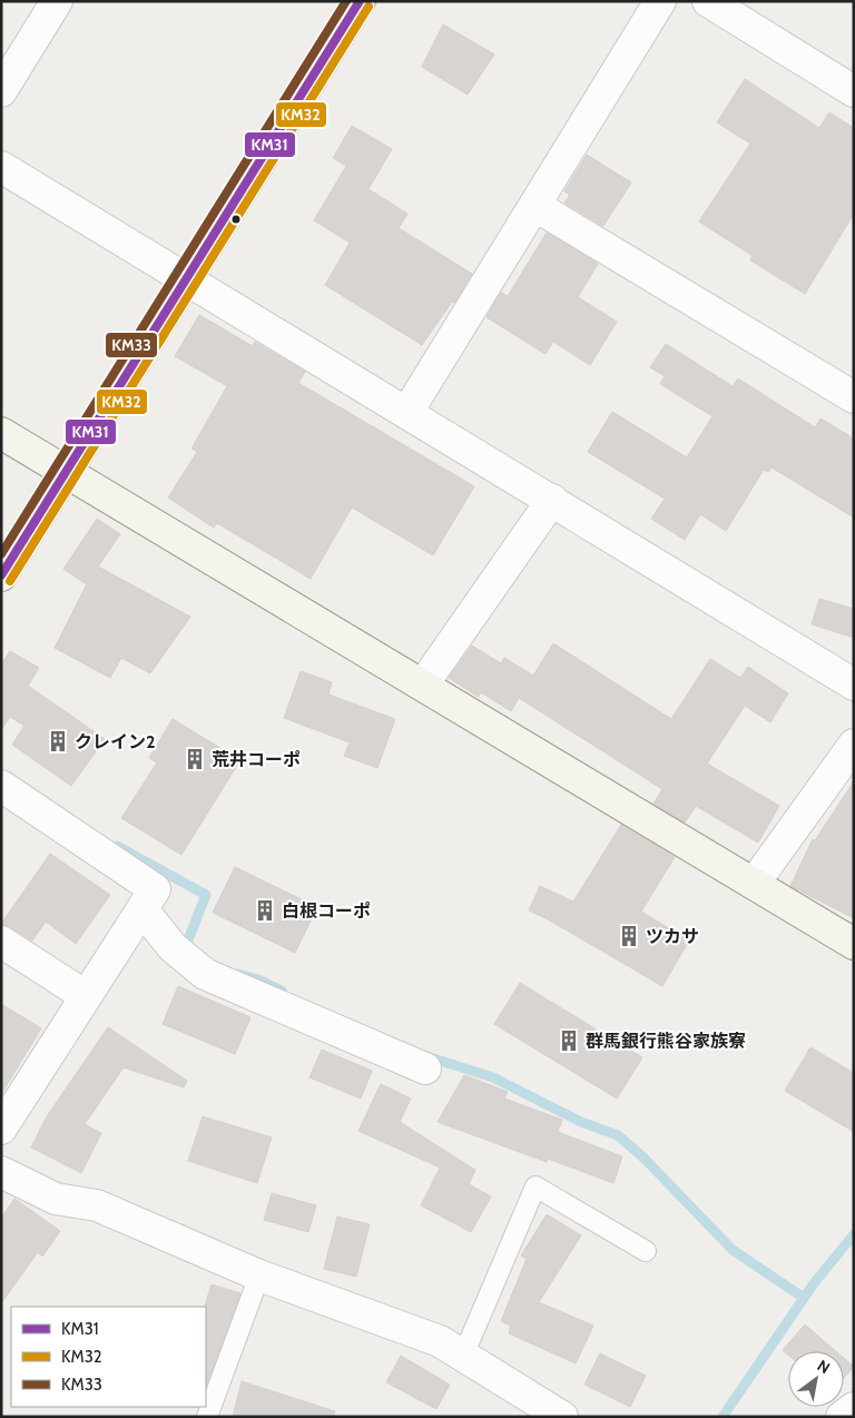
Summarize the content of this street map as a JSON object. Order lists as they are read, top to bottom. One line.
{"places":{"building":["クレイン2","荒井コーポ","白根コーポ","ツカサ","群馬銀行熊谷家族寮"]},"lines":["transit line KM31","transit line KM33","transit line KM32"],"legend":["KM31","KM32","KM33"],"north":"top right"}
